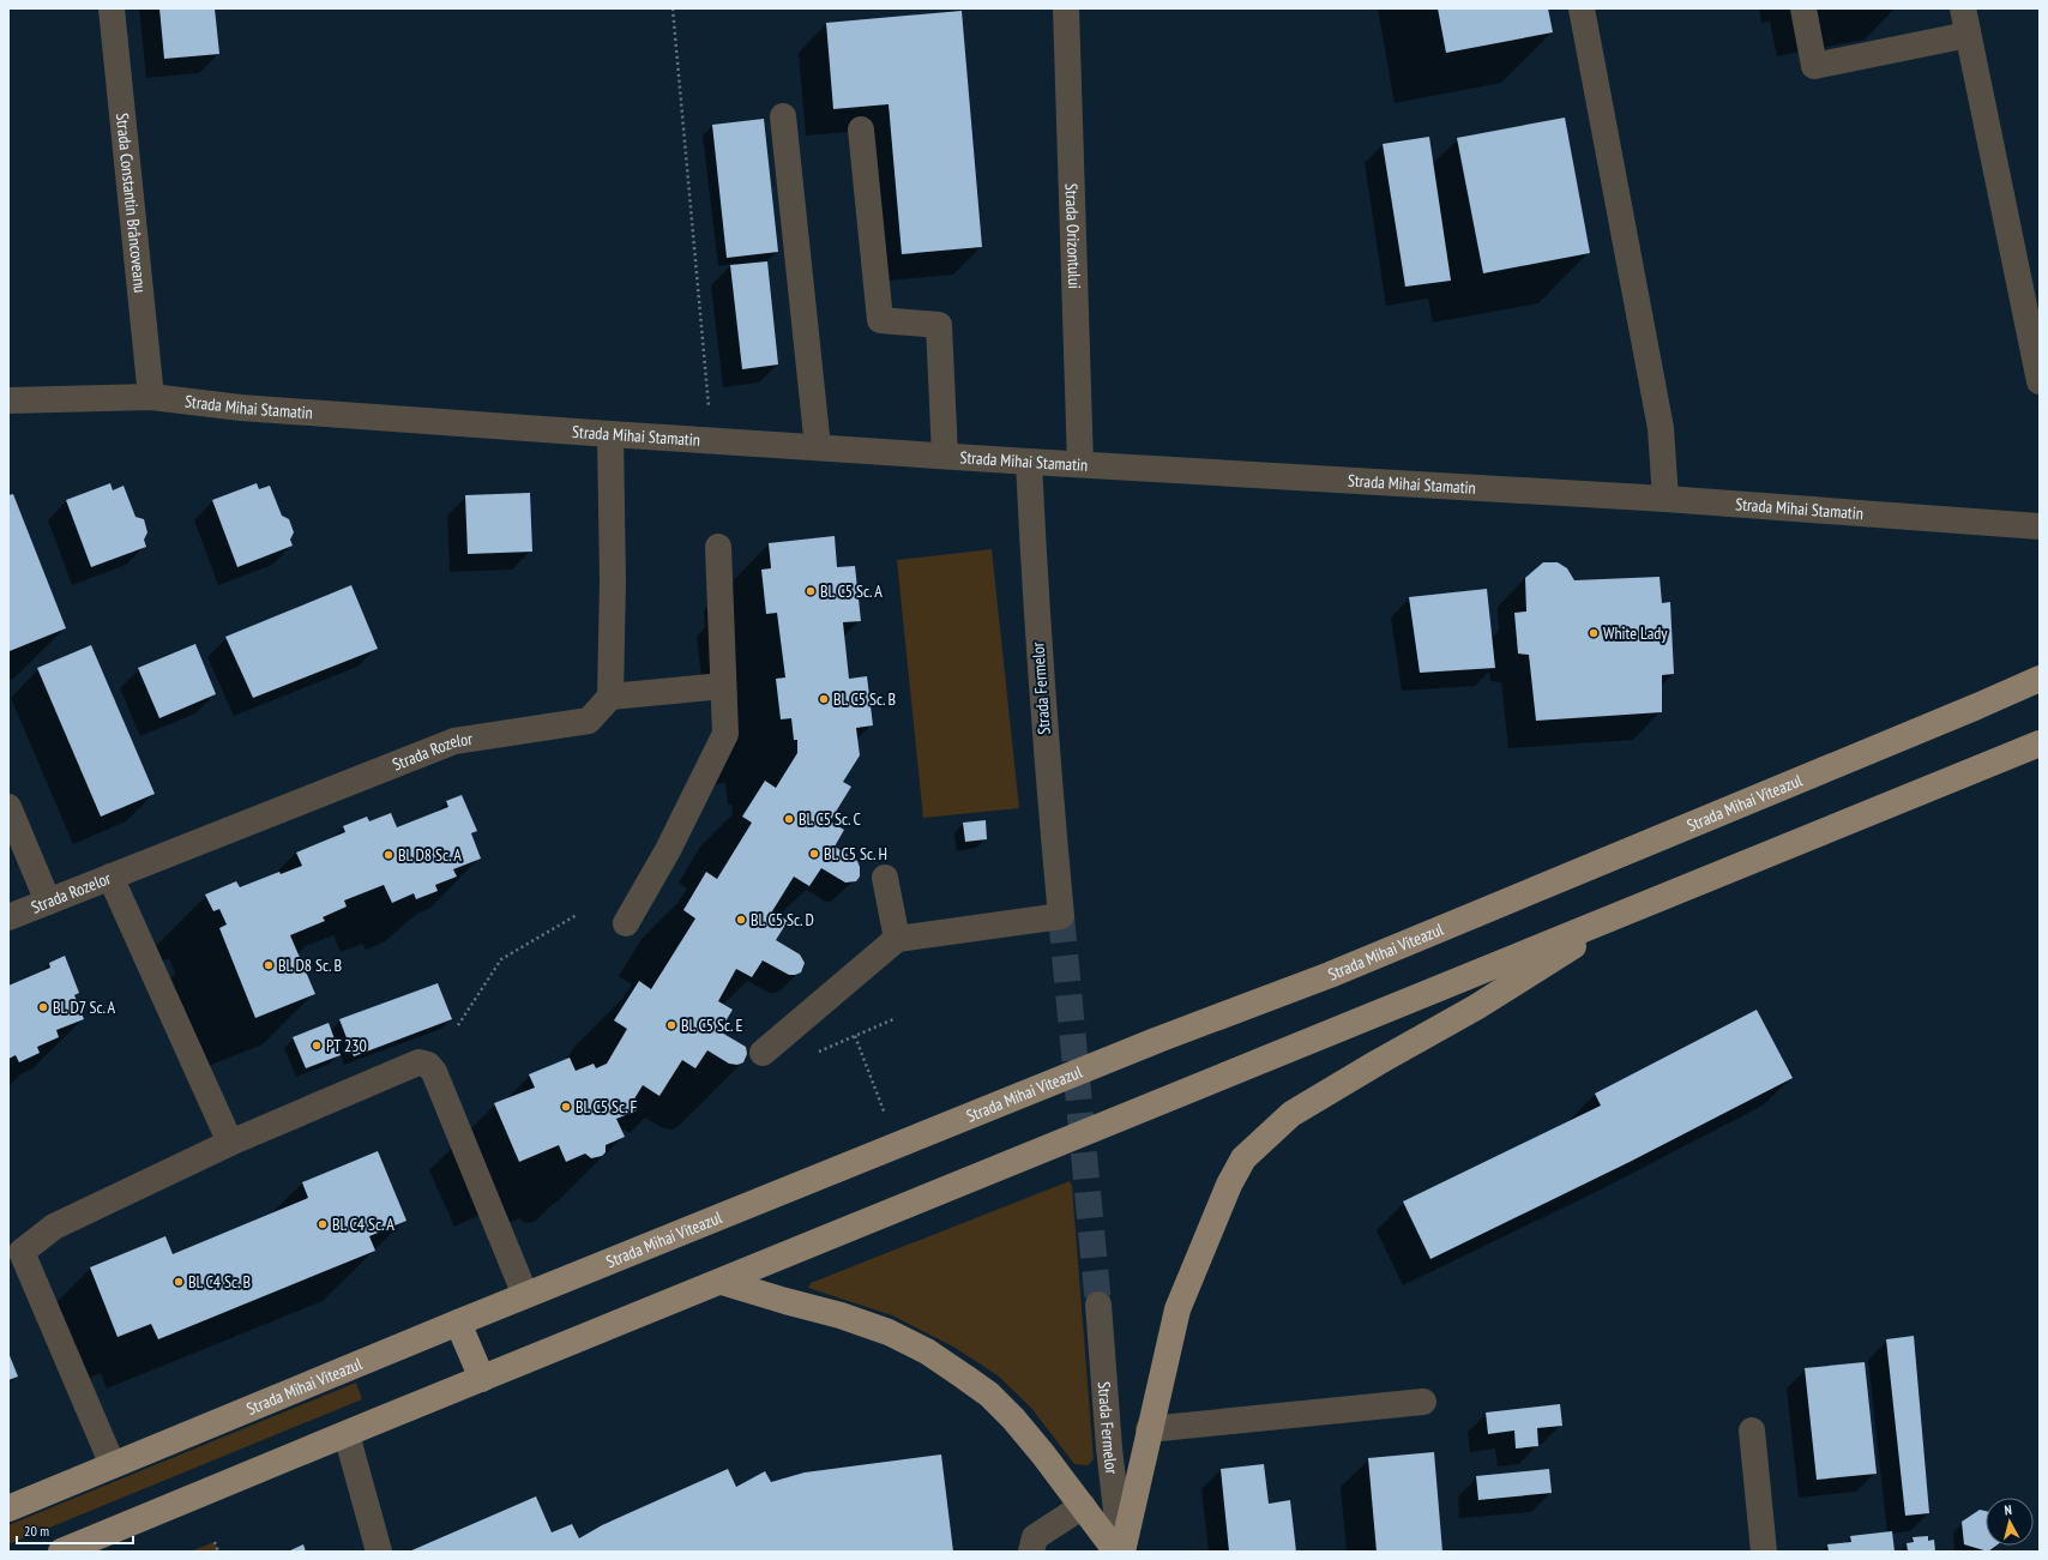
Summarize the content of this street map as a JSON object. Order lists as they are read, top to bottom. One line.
{"streets":{"main road":["Strada Mihai Viteazul"],"street":["Strada Constantin Brâncoveanu","Strada Orizontului","Strada Mihai Stamatin","Strada Fermelor","Strada Rozelor"]},"crossings":[["Strada Constantin Brâncoveanu","Strada Mihai Stamatin"],["Strada Orizontului","Strada Mihai Stamatin"],["Strada Mihai Stamatin","Strada Fermelor"]],"places":["Bl. C5 Sc. A","White Lady","Bl. C5 Sc. B","Bl. C5 Sc. C","Bl. C5 Sc. H","Bl. D8 Sc. A","Bl. C5 Sc. D","Bl. D8 Sc. B","Bl. D7 Sc. A","Bl. C5 Sc. E","PT 230","Bl. C5 Sc. F","Bl. C4 Sc. A","Bl. C4 Sc. B"],"scale_bar":"20 m","north":"top"}
